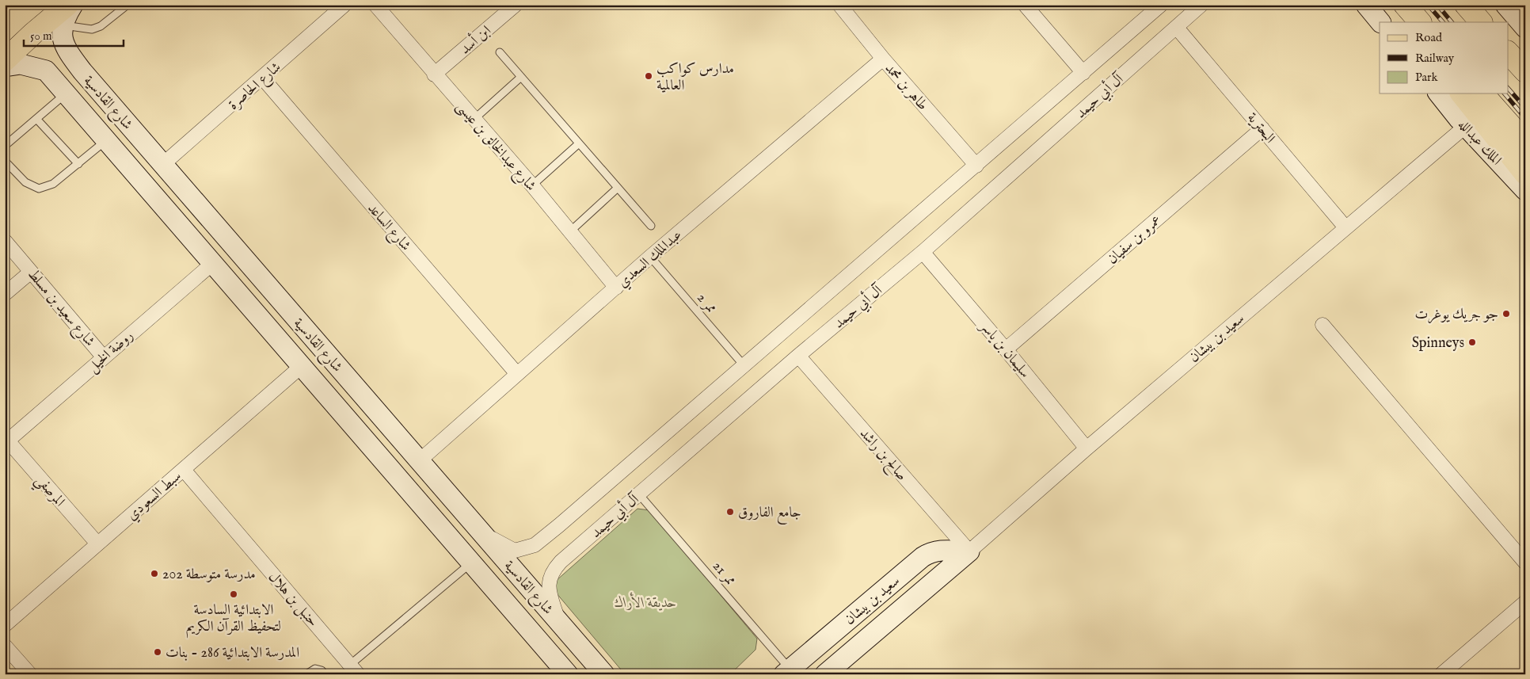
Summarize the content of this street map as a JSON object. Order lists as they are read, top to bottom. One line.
{"streets":{"street":["ابن أسد","شارع الحاصرة","طاهر بن محمد","آل أبي حيمد","شارع القادسية","البحترية","الملك عبدالله","شارع عبدالخالق بن عيسى","شارع الساعد","عمرو بن سفيان","عبدالملك السعدي","شارع سعيد بن مسلط","سعيد بن بيشان","سليمان بن ياسر","روضة الخيل","صالح بن راشد","المرصفي","سبط السعودي","حنبل بن هلال"],"lane":["ممر 2","ممر 21"]},"crossings":[["ابن أسد","شارع عبدالخالق بن عيسى"],["شارع الحاصرة","شارع القادسية"],["شارع الحاصرة","شارع الساعد"],["طاهر بن محمد","آل أبي حيمد"],["طاهر بن محمد","عبدالملك السعدي"],["آل أبي حيمد","شارع القادسية"],["آل أبي حيمد","البحترية"],["آل أبي حيمد","ممر 2"],["آل أبي حيمد","سليمان بن ياسر"],["آل أبي حيمد","صالح بن راشد"],["آل أبي حيمد","ممر 21"],["شارع القادسية","عبدالملك السعدي"],["شارع القادسية","روضة الخيل"],["شارع القادسية","سبط السعودي"],["البحترية","عمرو بن سفيان"],["البحترية","سعيد بن بيشان"],["الملك عبدالله","سعيد بن بيشان"],["شارع عبدالخالق بن عيسى","عبدالملك السعدي"],["شارع الساعد","عبدالملك السعدي"],["عمرو بن سفيان","سليمان بن ياسر"],["عبدالملك السعدي","ممر 2"],["شارع سعيد بن مسلط","روضة الخيل"],["سعيد بن بيشان","سليمان بن ياسر"],["سعيد بن بيشان","صالح بن راشد"],["سعيد بن بيشان","ممر 21"],["روضة الخيل","المرصفي"],["المرصفي","سبط السعودي"],["سبط السعودي","حنبل بن هلال"]],"parks":["حديقة الأراك"],"places":["مدارس كواكب العالمية","جو جريك يوغرت","Spinneys","جامع الفاروق","مدرسة متوسطة 202","الابتدائية السادسة لتحفيظ القرآن الكريم","المدرسة الابتدائية 286 - بنات"],"legend":["Road","Railway","Park"],"scale_bar":"50 m"}
